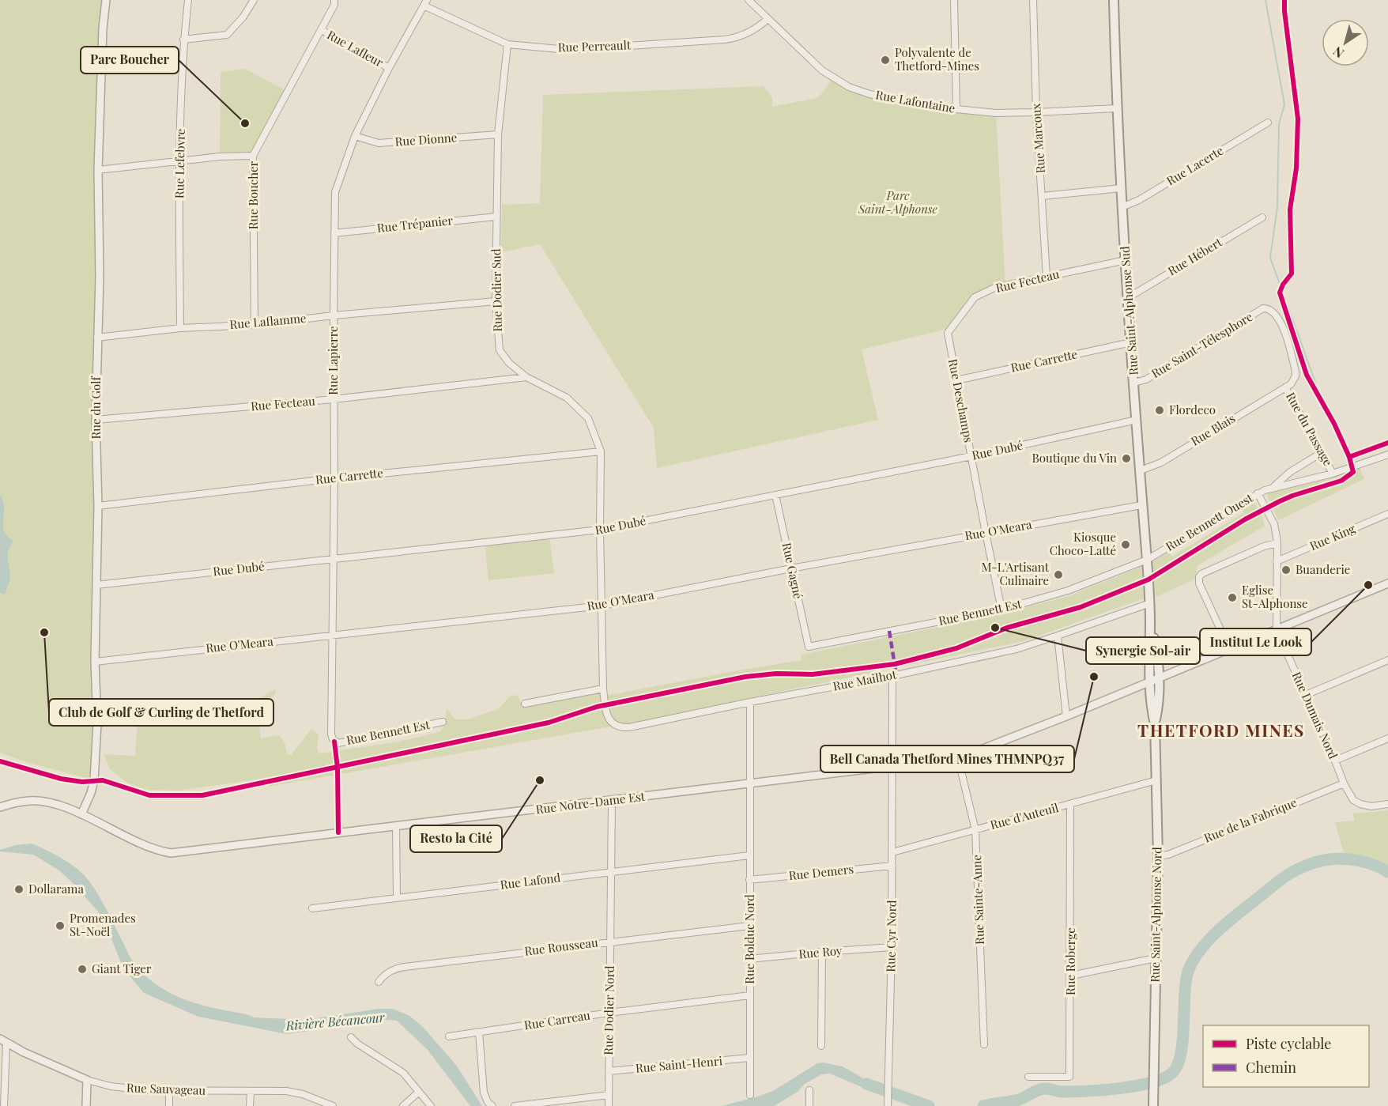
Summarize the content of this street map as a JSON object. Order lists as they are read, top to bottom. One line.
{"streets":{"main road":["Rue Saint-Alphonse Sud","Rue Saint-Alphonse Nord"],"street":["Rue Perreault","Rue Lafleur","Rue Lafontaine","Rue Marcoux","Rue Dionne","Rue Lefebvre","Rue Lacerte","Rue Boucher","Rue Trépanier","Rue Hébert","Rue Fecteau","Rue Dodier Sud","Rue Laflamme","Rue Saint-Télesphore","Rue Lapierre","Rue Carrette","Rue Deschamps","Rue du Golf","Rue du Passage","Rue Blais","Rue Dubé","Rue Bennett Ouest","Rue O'Meara","Rue King","Rue Gagné","Rue Bennett Est","Rue Mailhot","Rue Dumais Nord","Rue Notre-Dame Est","Rue d'Auteuil","Rue de la Fabrique","Rue Demers","Rue Lafond","Rue Sainte-Anne","Rue Cyr Nord","Rue Bolduc Nord","Rue Rousseau","Rue Roy","Rue Roberge","Rue Dodier Nord","Rue Carreau","Rue Saint-Henri","Rue Sauvageau"]},"crossings":[["Rue Perreault","Rue Lafontaine"],["Rue Perreault","Rue Dodier Sud"],["Rue Perreault","Rue Lapierre"],["Rue Lafleur","Rue Boucher"],["Rue Lafleur","Rue Lapierre"],["Rue Lafontaine","Rue Marcoux"],["Rue Lafontaine","Rue Saint-Alphonse Sud"],["Rue Marcoux","Rue Fecteau"],["Rue Dionne","Rue Dodier Sud"],["Rue Dionne","Rue Lapierre"],["Rue Lefebvre","Rue Laflamme"],["Rue Lacerte","Rue Saint-Alphonse Sud"],["Rue Boucher","Rue Laflamme"],["Rue Trépanier","Rue Dodier Sud"],["Rue Trépanier","Rue Lapierre"],["Rue Hébert","Rue Saint-Alphonse Sud"],["Rue Fecteau","Rue Dodier Sud"],["Rue Fecteau","Rue Saint-Alphonse Sud"],["Rue Fecteau","Rue Lapierre"],["Rue Fecteau","Rue Deschamps"],["Rue Fecteau","Rue du Golf"],["Rue Dodier Sud","Rue Laflamme"],["Rue Dodier Sud","Rue Carrette"],["Rue Dodier Sud","Rue Dubé"],["Rue Dodier Sud","Rue O'Meara"],["Rue Dodier Sud","Rue Mailhot"],["Rue Saint-Alphonse Sud","Rue Saint-Télesphore"],["Rue Saint-Alphonse Sud","Rue Carrette"],["Rue Saint-Alphonse Sud","Rue Blais"],["Rue Saint-Alphonse Sud","Rue Dubé"],["Rue Saint-Alphonse Sud","Rue Bennett Ouest"],["Rue Saint-Alphonse Sud","Rue O'Meara"],["Rue Saint-Alphonse Sud","Rue Bennett Est"],["Rue Saint-Alphonse Sud","Rue Mailhot"],["Rue Saint-Alphonse Sud","Rue Notre-Dame Est"],["Rue Saint-Alphonse Sud","Rue Saint-Alphonse Nord"],["Rue Laflamme","Rue Lapierre"],["Rue Laflamme","Rue du Golf"],["Rue Saint-Télesphore","Rue du Passage"],["Rue Lapierre","Rue Carrette"],["Rue Lapierre","Rue Dubé"],["Rue Lapierre","Rue O'Meara"],["Rue Lapierre","Rue Bennett Est"],["Rue Carrette","Rue Deschamps"],["Rue Carrette","Rue du Golf"],["Rue Deschamps","Rue Dubé"],["Rue Deschamps","Rue O'Meara"],["Rue Deschamps","Rue Bennett Est"],["Rue du Golf","Rue Dubé"],["Rue du Golf","Rue O'Meara"],["Rue du Golf","Rue Notre-Dame Est"],["Rue du Passage","Rue Blais"],["Rue du Passage","Rue Bennett Ouest"],["Rue Dubé","Rue Gagné"],["Rue Bennett Ouest","Rue Bennett Est"],["Rue O'Meara","Rue Gagné"],["Rue Gagné","Rue Bennett Est"],["Rue Mailhot","Rue Cyr Nord"],["Rue Mailhot","Rue Bolduc Nord"],["Rue Dumais Nord","Rue Notre-Dame Est"],["Rue Dumais Nord","Rue de la Fabrique"],["Rue Notre-Dame Est","Rue Sainte-Anne"],["Rue Notre-Dame Est","Rue Saint-Alphonse Nord"],["Rue Notre-Dame Est","Rue Cyr Nord"],["Rue Notre-Dame Est","Rue Bolduc Nord"],["Rue Notre-Dame Est","Rue Dodier Nord"],["Rue d'Auteuil","Rue Sainte-Anne"],["Rue d'Auteuil","Rue Saint-Alphonse Nord"],["Rue d'Auteuil","Rue Cyr Nord"],["Rue d'Auteuil","Rue Roberge"],["Rue de la Fabrique","Rue Saint-Alphonse Nord"],["Rue Demers","Rue Cyr Nord"],["Rue Demers","Rue Bolduc Nord"],["Rue Lafond","Rue Bolduc Nord"],["Rue Lafond","Rue Dodier Nord"],["Rue Cyr Nord","Rue Roy"],["Rue Bolduc Nord","Rue Rousseau"],["Rue Bolduc Nord","Rue Roy"],["Rue Bolduc Nord","Rue Carreau"],["Rue Bolduc Nord","Rue Saint-Henri"],["Rue Rousseau","Rue Dodier Nord"],["Rue Dodier Nord","Rue Carreau"],["Rue Dodier Nord","Rue Saint-Henri"]],"districts":["THETFORD MINES"],"water":["Rivière Bécancour"],"parks":["Parc Saint-Alphonse"],"places":["Polyvalente de Thetford-Mines","Parc Boucher","Flordeco","Boutique du Vin","Kiosque Choco-Latté","Buanderie","M-L'Artisant Culinaire","Institut Le Look","Eglise St-Alphonse","Synergie Sol-air","Club de Golf & Curling de Thetford","Bell Canada Thetford Mines THMNPQ37","Resto la Cité","Dollarama","Promenades St-Noël","Giant Tiger"],"legend":["Piste cyclable","Chemin"],"north":"bottom left"}
